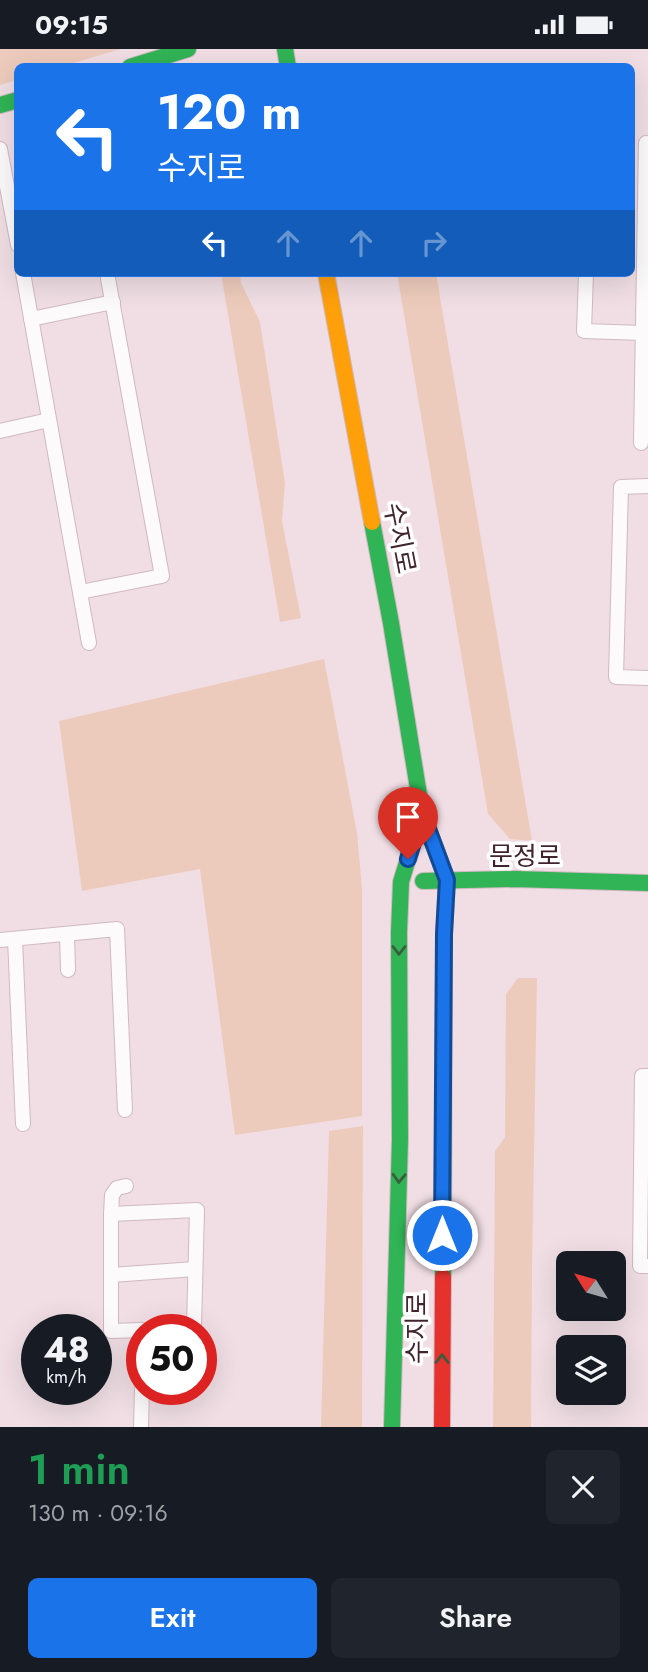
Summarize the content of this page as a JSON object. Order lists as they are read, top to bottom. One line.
{"streets":{"main road":["수지로","문정로"]},"crossings":[["수지로","문정로"]],"north":"top left","page":{"status":"09:15","turn":["120 m","수지로"],"speed":"48 km/h","limit":"50","heading":["1 min","130 m · 09:16"],"buttons":["Exit","Share"]}}
